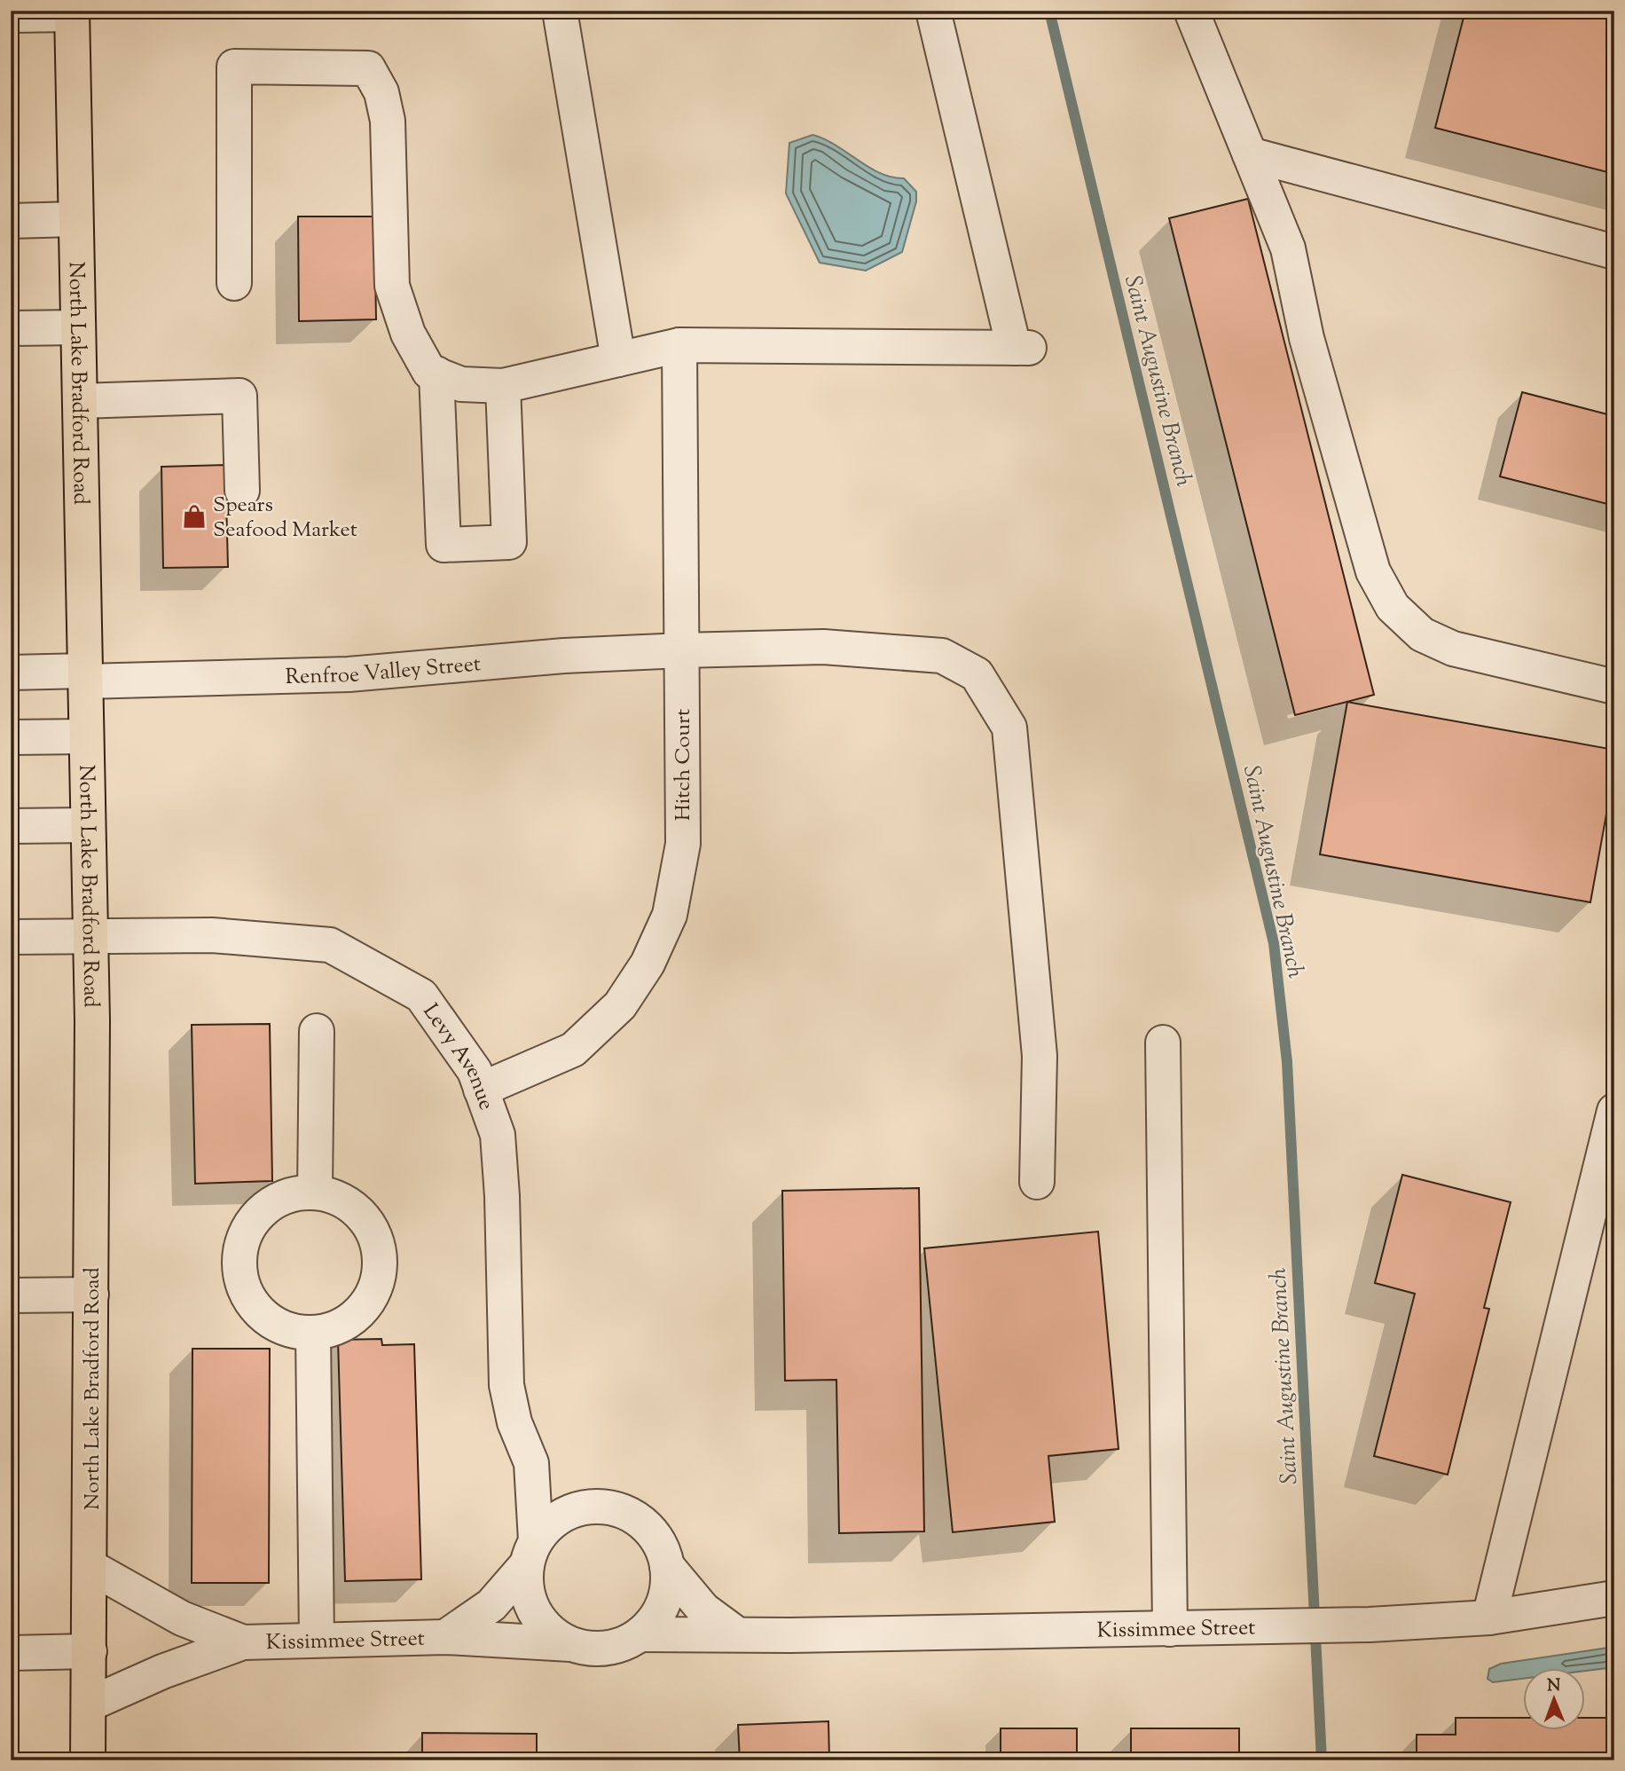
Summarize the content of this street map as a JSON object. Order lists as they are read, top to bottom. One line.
{"streets":{"main road":["North Lake Bradford Road"],"street":["Renfroe Valley Street","Hitch Court","Levy Avenue","Kissimmee Street"]},"crossings":[["North Lake Bradford Road","Renfroe Valley Street"],["North Lake Bradford Road","Levy Avenue"],["North Lake Bradford Road","Kissimmee Street"],["Renfroe Valley Street","Hitch Court"],["Hitch Court","Levy Avenue"],["Levy Avenue","Kissimmee Street"]],"water":["Saint Augustine Branch"],"places":{"shop":["Spears Seafood Market"]},"north":"top"}
